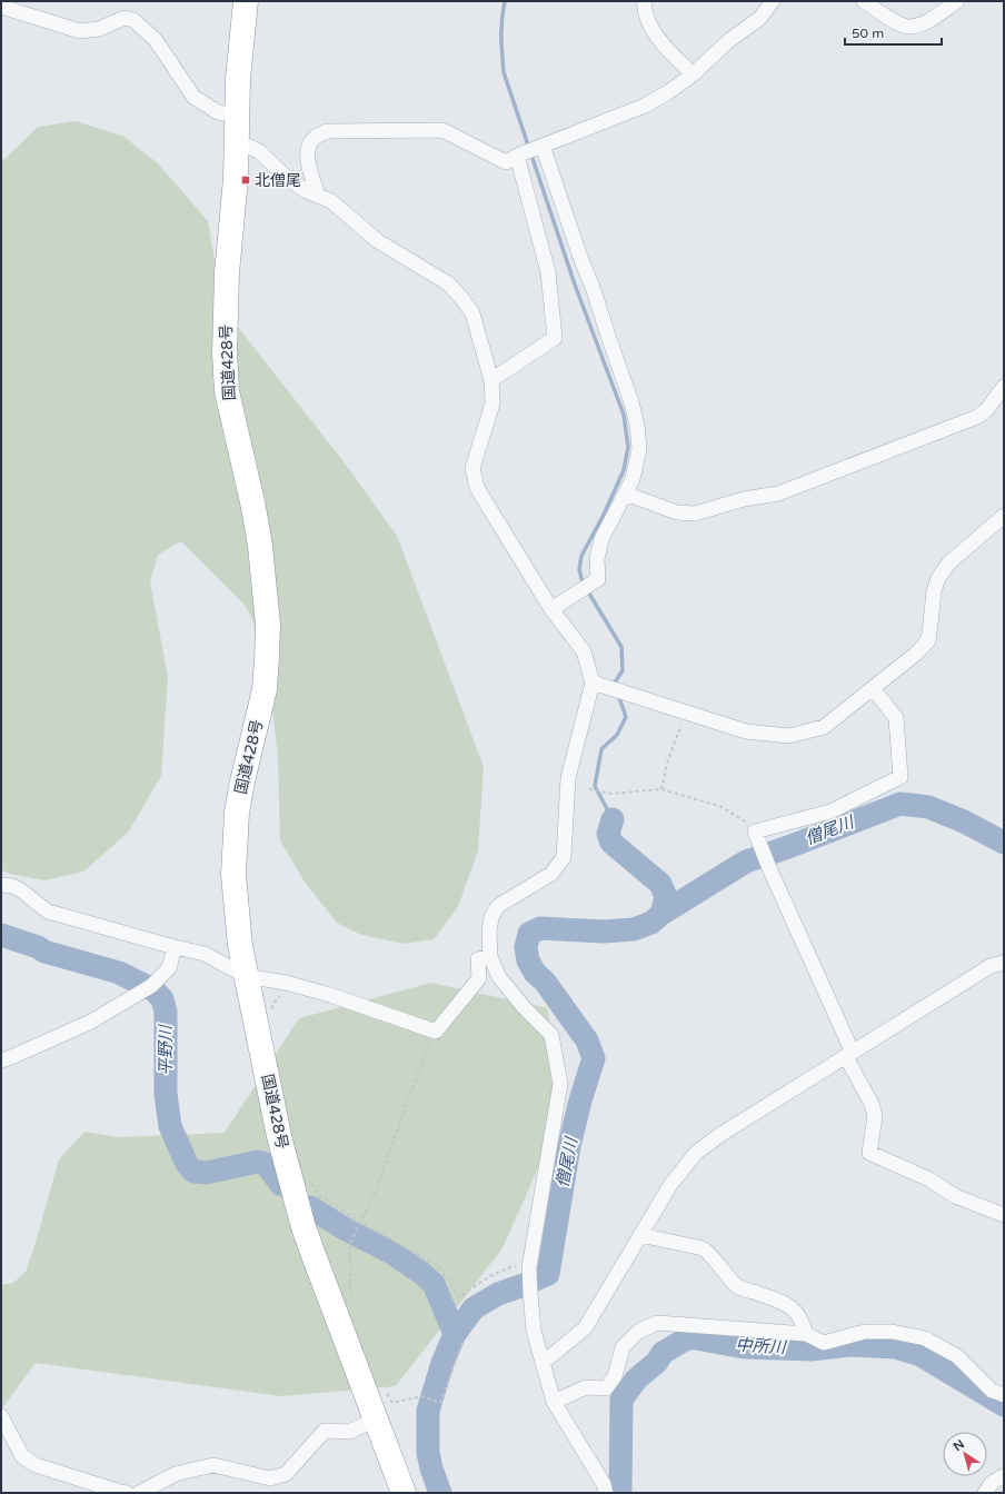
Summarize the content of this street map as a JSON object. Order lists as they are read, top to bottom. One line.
{"streets":{"highway":["国道428号"]},"water":["僧尾川","平野川","中所川"],"places":{"transit":["北僧尾"]},"scale_bar":"50 m","north":"top left"}
